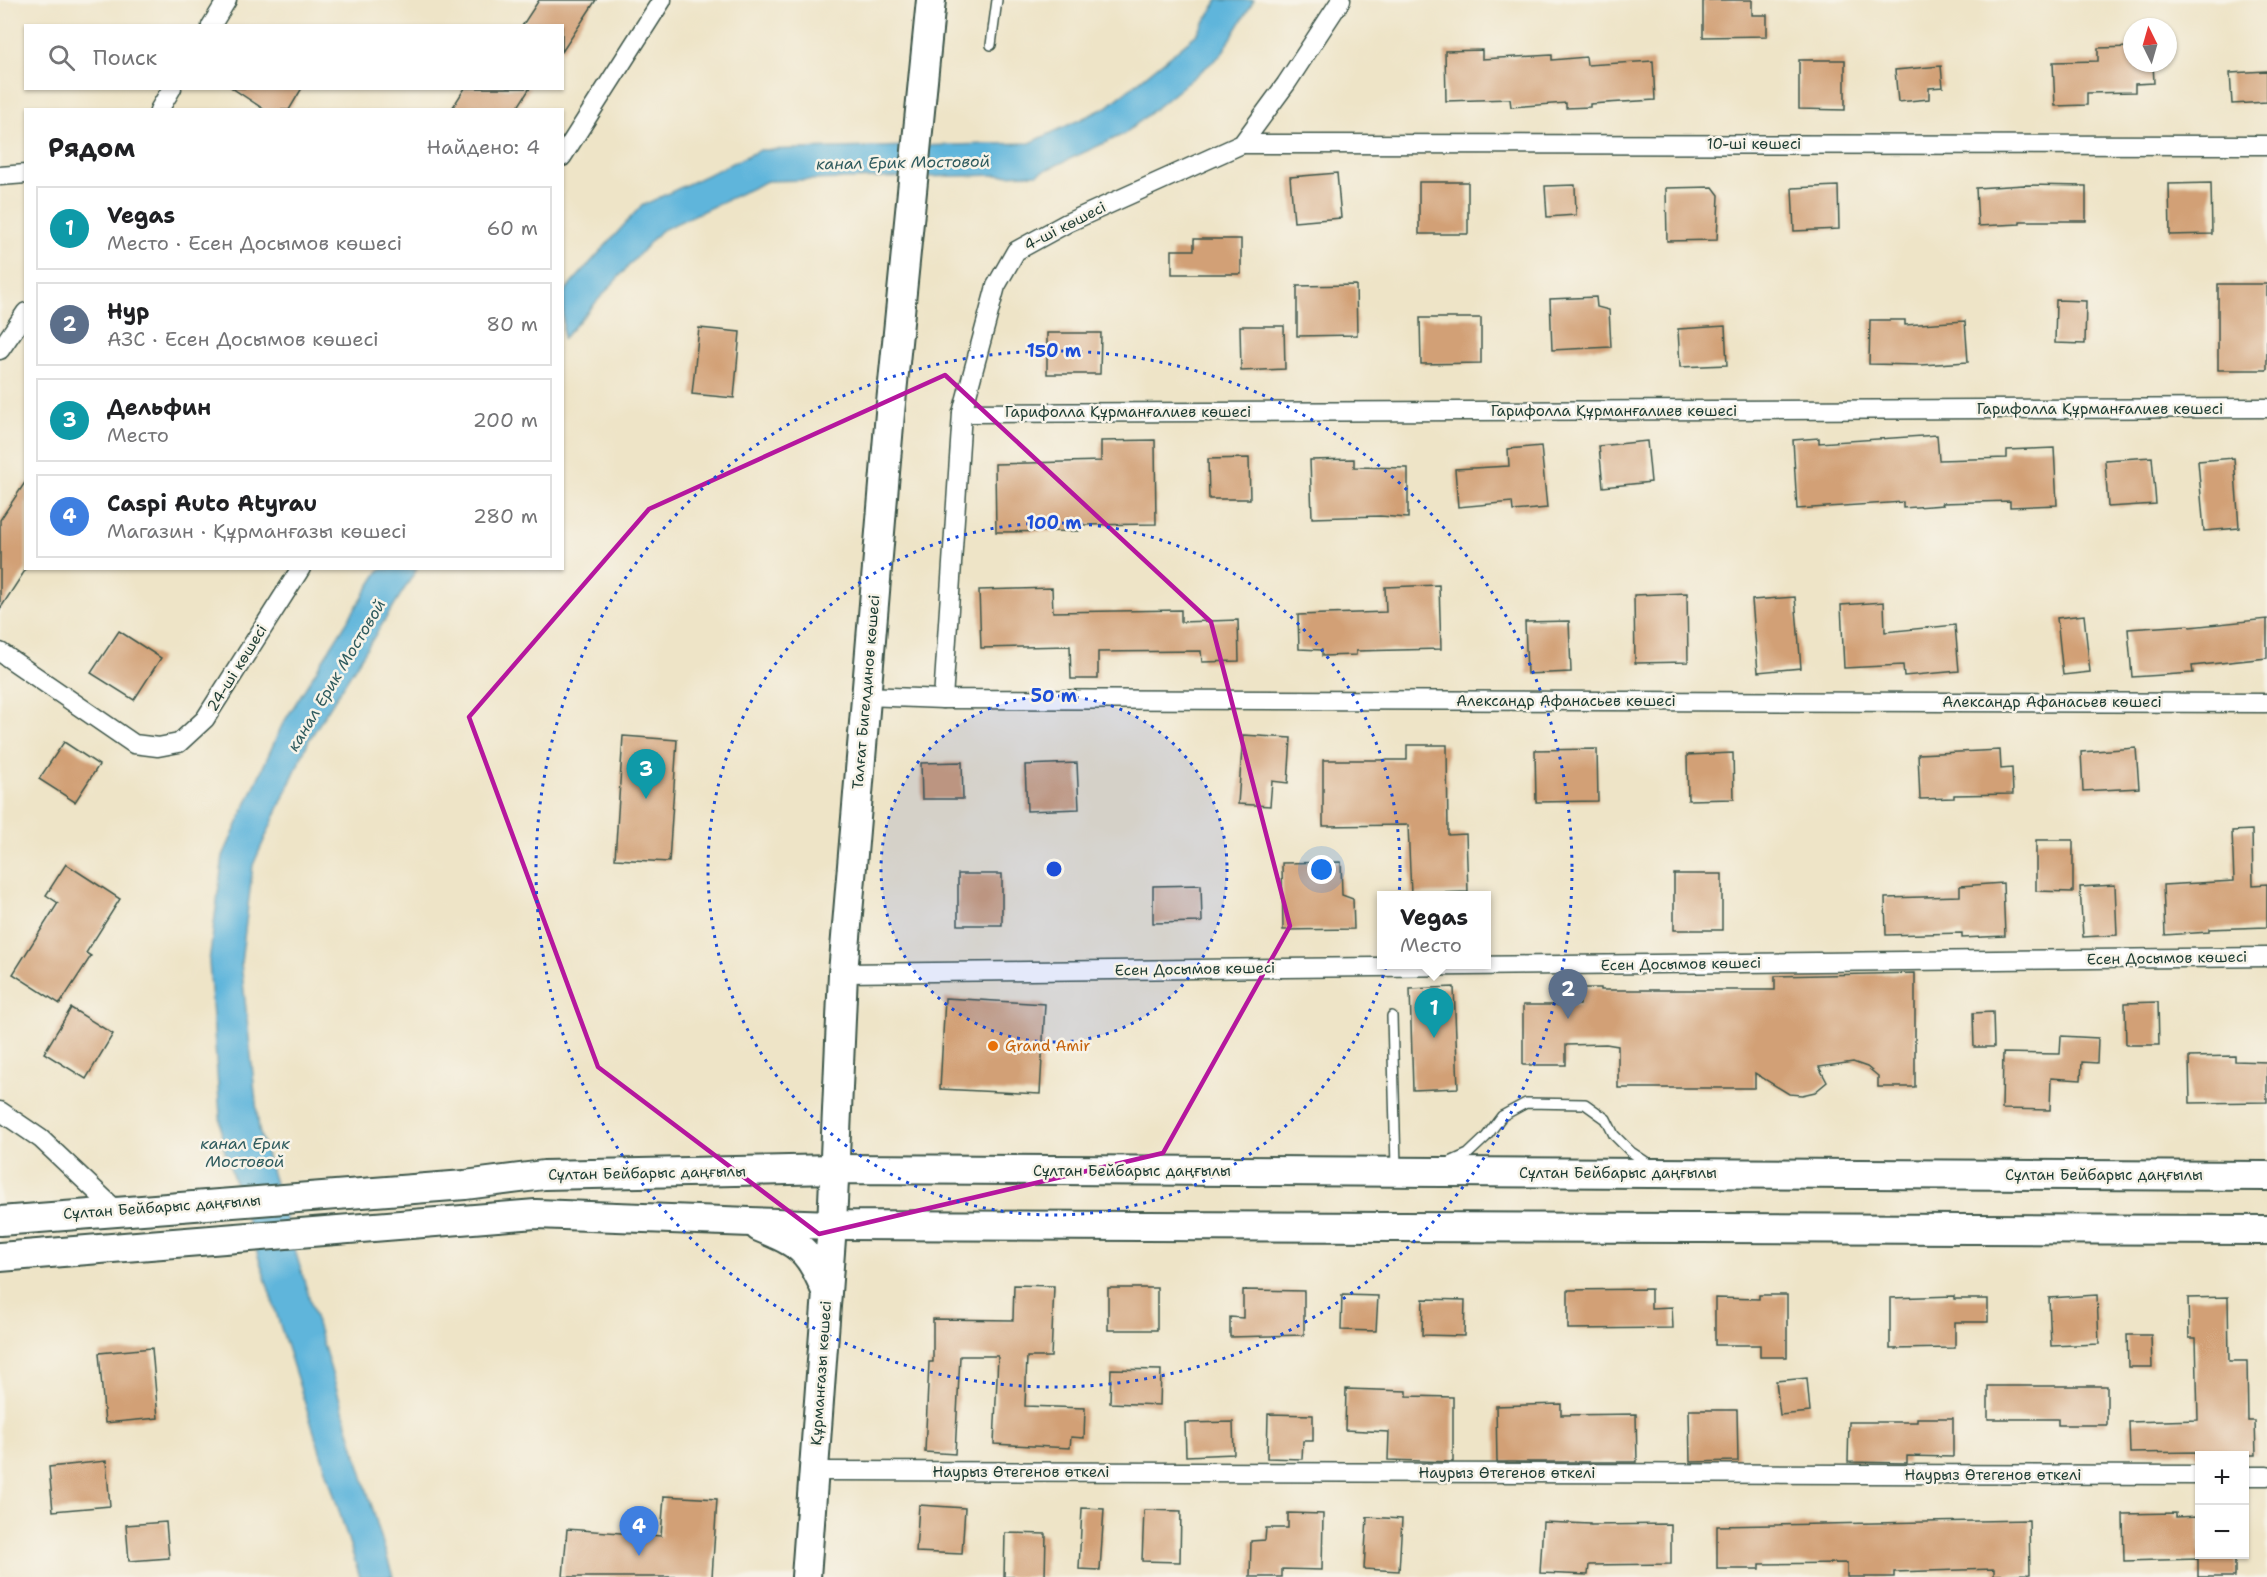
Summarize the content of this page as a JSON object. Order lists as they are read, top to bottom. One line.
{"streets":{"main road":["Талғат Бигелдинов көшесі","Сұлтан Бейбарыс даңғылы","Құрманғазы көшесі"],"street":["10-ші көшесі","4-ші көшесі","Гарифолла Құрманғалиев көшесі","24-ші көшесі","Александр Афанасьев көшесі","Есен Досымов көшесі","Наурыз Өтегенов өткелі"]},"crossings":[["10-ші көшесі","4-ші көшесі"],["4-ші көшесі","Гарифолла Құрманғалиев көшесі"],["4-ші көшесі","Александр Афанасьев көшесі"],["Талғат Бигелдинов көшесі","Александр Афанасьев көшесі"],["Талғат Бигелдинов көшесі","Есен Досымов көшесі"],["Талғат Бигелдинов көшесі","Сұлтан Бейбарыс даңғылы"],["Талғат Бигелдинов көшесі","Құрманғазы көшесі"],["Сұлтан Бейбарыс даңғылы","Құрманғазы көшесі"],["Құрманғазы көшесі","Наурыз Өтегенов өткелі"]],"water":["канал Ерик Мостовой"],"places":["Grand Amir"],"north":"top","page":{"search":"Поиск","heading":["Рядом","Найдено: 4"],"list":[{"mark":"1","name":"Vegas","note":"Место · Есен Досымов көшесі","value":"60 m"},{"mark":"2","name":"Нур","note":"АЗС · Есен Досымов көшесі","value":"80 m"},{"mark":"3","name":"Дельфин","note":"Место","value":"200 m"},{"mark":"4","name":"Caspi Auto Atyrau","note":"Магазин · Құрманғазы көшесі","value":"280 m"}],"pins":["3","2","1","4"],"popup":["Vegas","Место"],"map_buttons":["+","−"]},"rings":["150 m","100 m","50 m"]}
